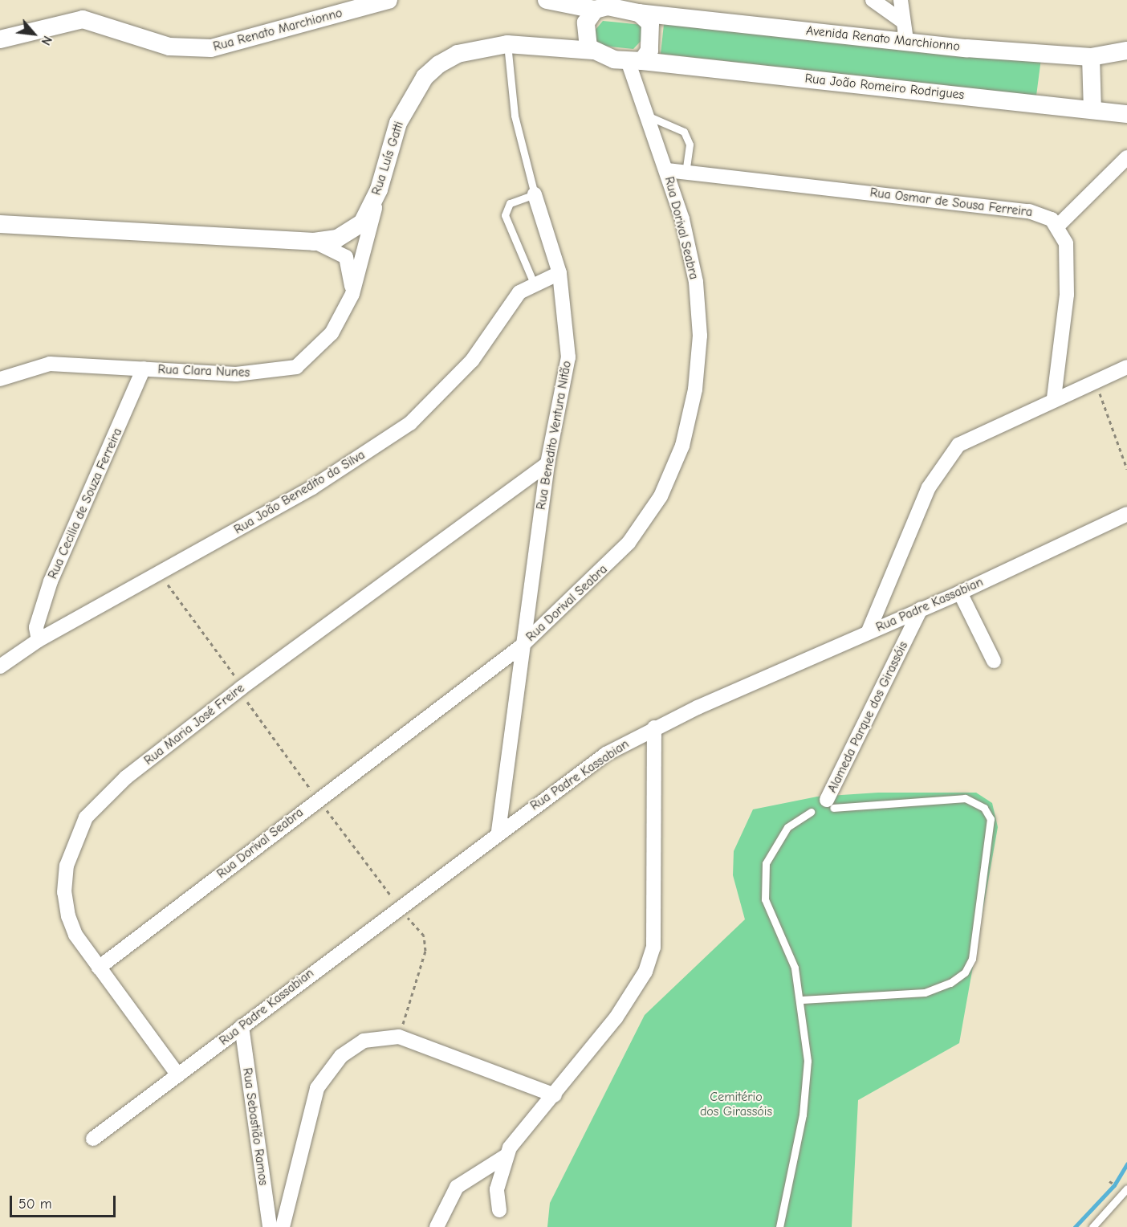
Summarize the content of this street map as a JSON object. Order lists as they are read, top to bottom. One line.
{"streets":{"street":["Rua Renato Marchionno","Avenida Renato Marchionno","Rua João Romeiro Rodrigues","Rua Luís Gatti","Rua Osmar de Sousa Ferreira","Rua Dorival Seabra","Rua Clara Nunes","Rua Benedito Ventura Nitão","Rua João Benedito da Silva","Rua Cecilia de Souza Ferreira","Rua Padre Kassabian","Alameda Parque dos Girassóis","Rua Maria José Freire","Rua Sebastião Ramos"]},"crossings":[["Avenida Renato Marchionno","Rua João Romeiro Rodrigues"],["Avenida Renato Marchionno","Rua Luís Gatti"],["Avenida Renato Marchionno","Rua Dorival Seabra"],["Rua João Romeiro Rodrigues","Rua Luís Gatti"],["Rua João Romeiro Rodrigues","Rua Dorival Seabra"],["Rua Luís Gatti","Rua Dorival Seabra"],["Rua Luís Gatti","Rua Clara Nunes"],["Rua Luís Gatti","Rua Benedito Ventura Nitão"],["Rua Osmar de Sousa Ferreira","Rua Dorival Seabra"],["Rua Dorival Seabra","Rua Benedito Ventura Nitão"],["Rua Dorival Seabra","Rua Maria José Freire"],["Rua Clara Nunes","Rua Cecilia de Souza Ferreira"],["Rua Benedito Ventura Nitão","Rua João Benedito da Silva"],["Rua Benedito Ventura Nitão","Rua Padre Kassabian"],["Rua Benedito Ventura Nitão","Rua Maria José Freire"],["Rua João Benedito da Silva","Rua Cecilia de Souza Ferreira"],["Rua Padre Kassabian","Alameda Parque dos Girassóis"],["Rua Padre Kassabian","Rua Maria José Freire"],["Rua Padre Kassabian","Rua Sebastião Ramos"]],"parks":["Cemitério dos Girassóis"],"scale_bar":"50 m","north":"bottom right"}
